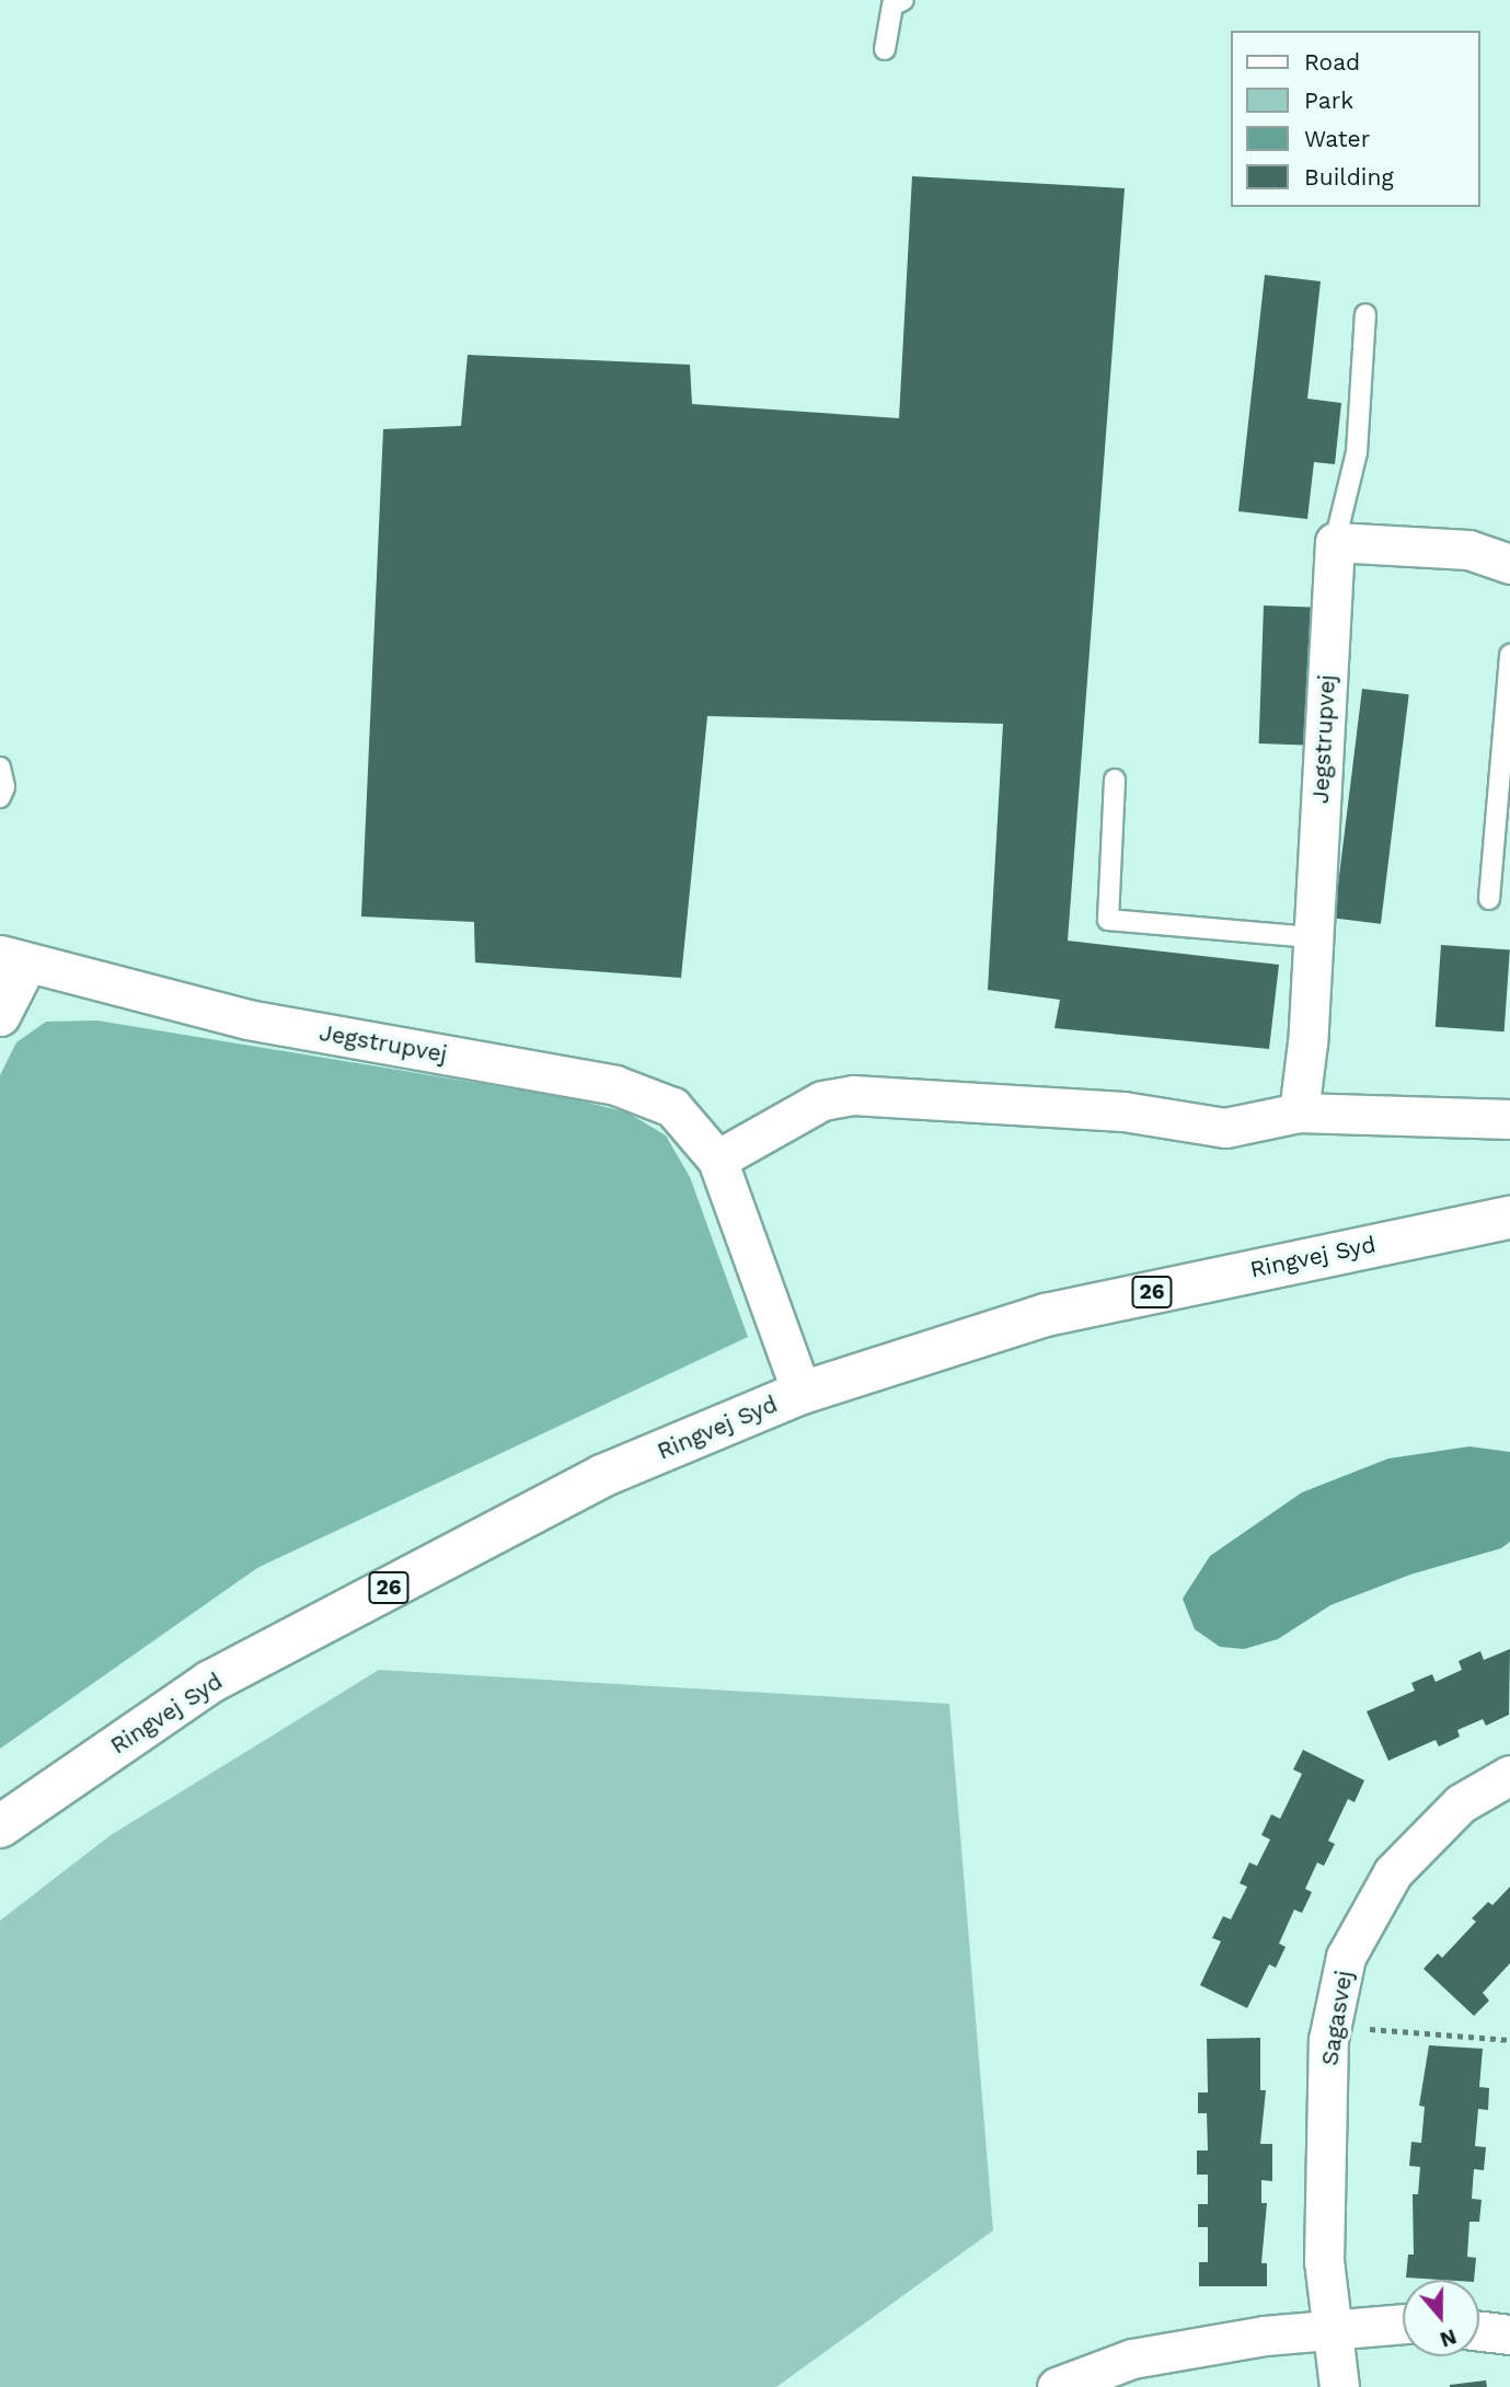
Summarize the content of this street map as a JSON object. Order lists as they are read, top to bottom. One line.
{"streets":{"main road":["Ringvej Syd","26"],"street":["Jegstrupvej","Sagasvej"]},"crossings":[["Jegstrupvej","Ringvej Syd"]],"legend":["Road","Park","Water","Building"],"north":"bottom"}
